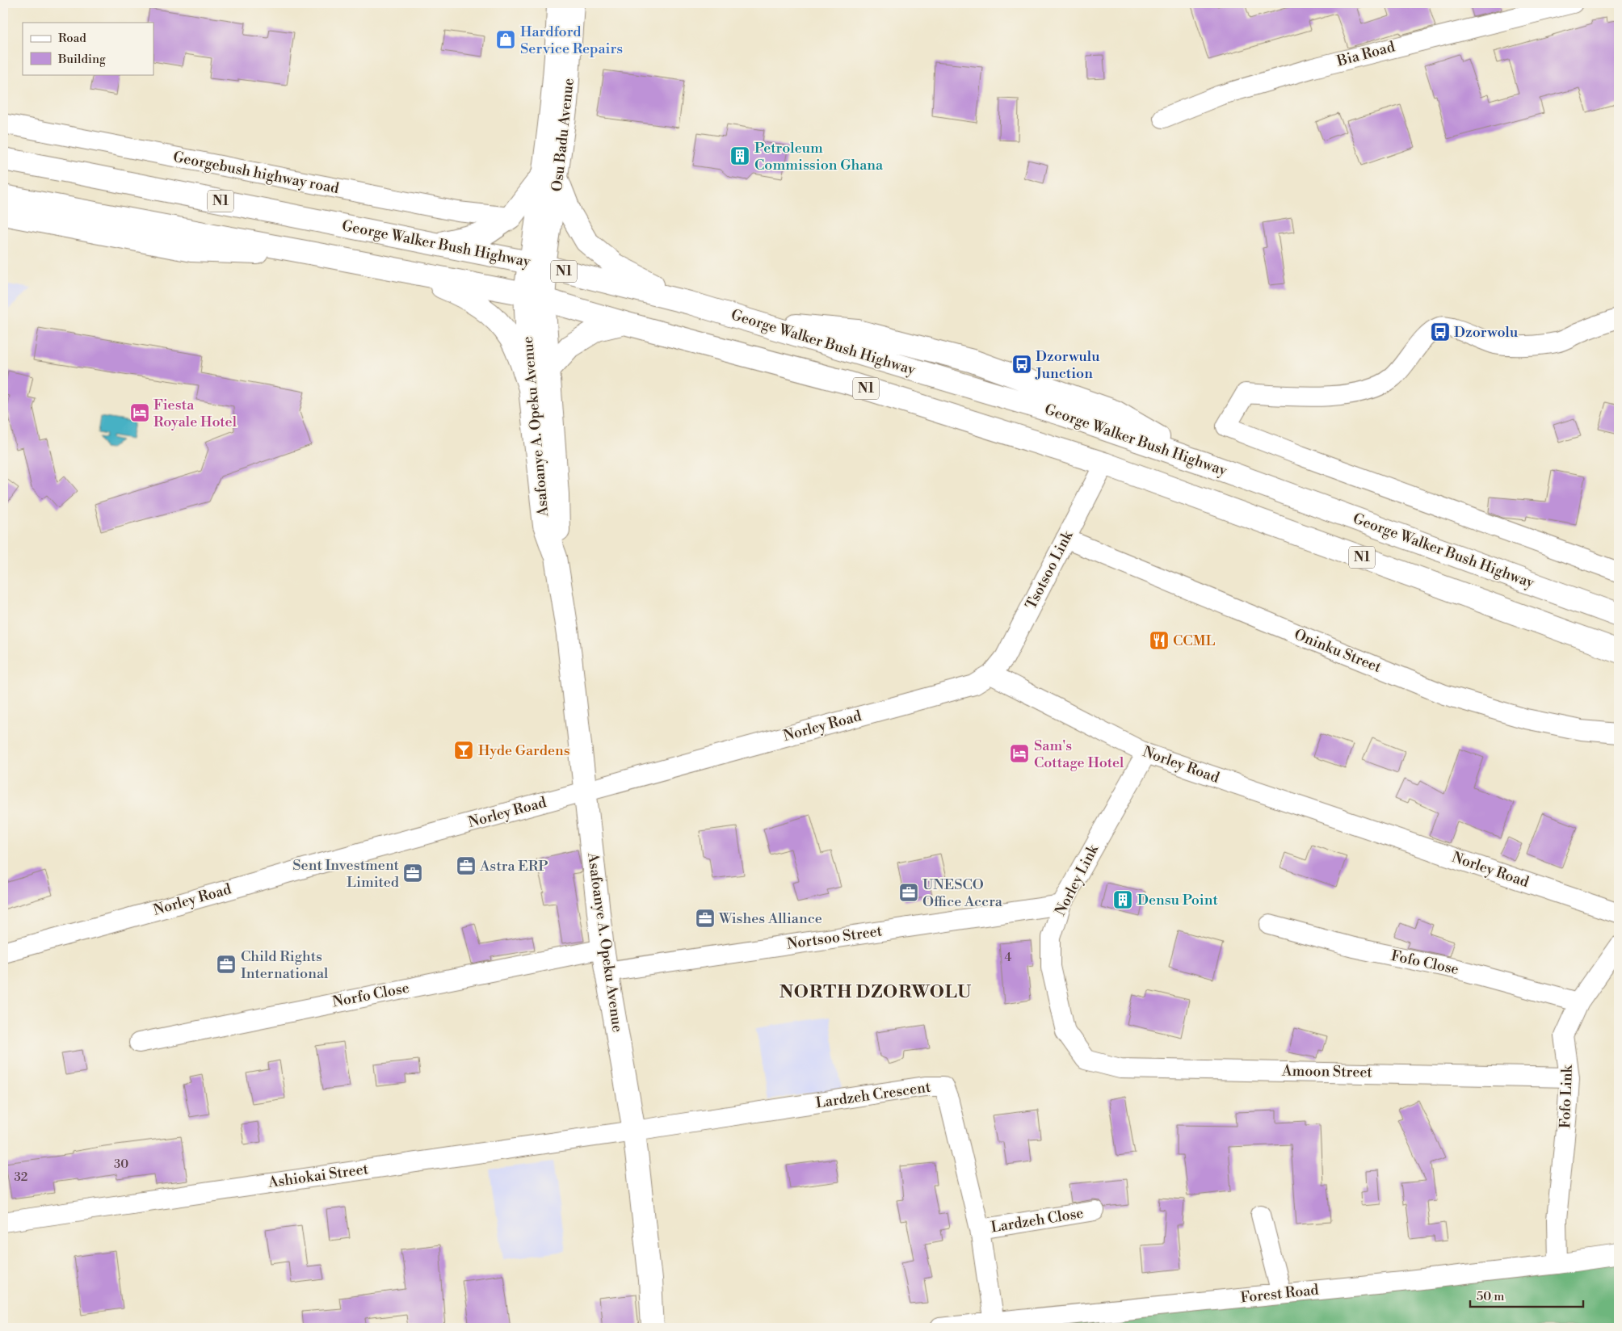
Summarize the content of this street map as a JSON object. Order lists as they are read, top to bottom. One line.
{"streets":{"main road":["N1","George Walker Bush Highway","Asafoanye A. Opeku Avenue"],"street":["Bia Road","Osu Badu Avenue","Georgebush highway road","Tsotsoo Link","Oninku Street","Norley Road","Norley Link","Nortsoo Street","Fofo Close","Norfo Close","Amoon Street","Lardzeh Crescent","Fofo Link","Ashiokai Street","Lardzeh Close","Forest Road"]},"crossings":[["Osu Badu Avenue","George Walker Bush Highway"],["N1","Asafoanye A. Opeku Avenue"],["N1","Tsotsoo Link"],["Asafoanye A. Opeku Avenue","Norley Road"],["Asafoanye A. Opeku Avenue","Nortsoo Street"],["Asafoanye A. Opeku Avenue","Norfo Close"],["Asafoanye A. Opeku Avenue","Lardzeh Crescent"],["Asafoanye A. Opeku Avenue","Ashiokai Street"],["Tsotsoo Link","Oninku Street"],["Tsotsoo Link","Norley Road"],["Norley Road","Norley Link"],["Norley Link","Nortsoo Street"],["Norley Link","Amoon Street"],["Fofo Close","Fofo Link"],["Amoon Street","Fofo Link"],["Lardzeh Crescent","Ashiokai Street"],["Lardzeh Crescent","Lardzeh Close"],["Lardzeh Crescent","Forest Road"],["Fofo Link","Forest Road"]],"districts":["NORTH DZORWOLU"],"places":{"shop":["Hardford Service Repairs"],"building":["Petroleum Commission Ghana","Densu Point"],"bus stop":["Dzorwolu","Dzorwulu Junction"],"hotel":["Fiesta Royale Hotel","Sam's Cottage Hotel"],"restaurant":["CCML"],"bar":["Hyde Gardens"],"office":["Astra ERP","Sent Investment Limited","UNESCO Office Accra","Wishes Alliance","Child Rights International"]},"house_numbers":["4","30","32"],"legend":["Road","Building"],"scale_bar":"50 m"}
